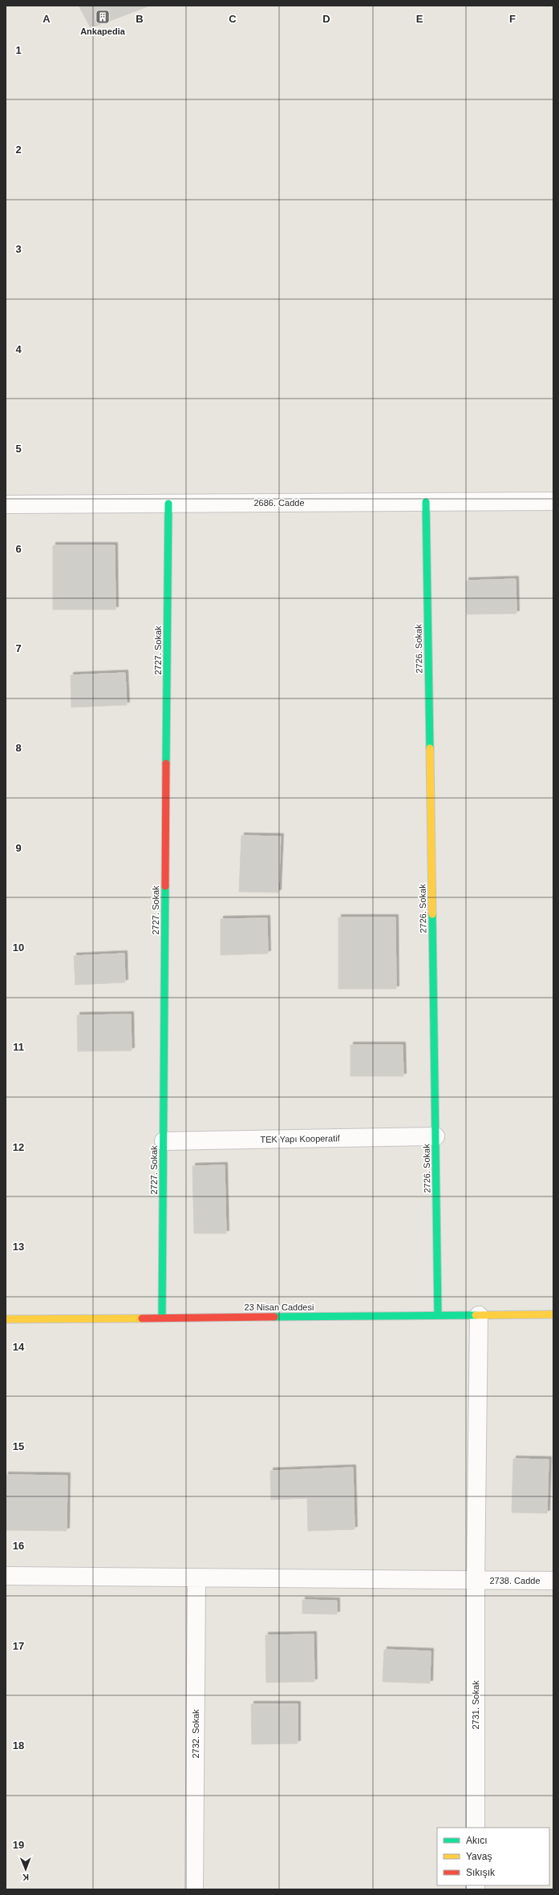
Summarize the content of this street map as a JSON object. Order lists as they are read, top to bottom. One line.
{"streets":{"street":["2686. Cadde","2726. Sokak","2727. Sokak","TEK Yapı Kooperatif","23 Nisan Caddesi","2738. Cadde","2731. Sokak","2732. Sokak"]},"crossings":[["2686. Cadde","2726. Sokak"],["2686. Cadde","2727. Sokak"],["2726. Sokak","TEK Yapı Kooperatif"],["2726. Sokak","23 Nisan Caddesi"],["2727. Sokak","TEK Yapı Kooperatif"],["2727. Sokak","23 Nisan Caddesi"],["23 Nisan Caddesi","2731. Sokak"],["2738. Cadde","2731. Sokak"],["2738. Cadde","2732. Sokak"]],"places":{"building":["Ankapedia"]},"legend":["Akıcı","Yavaş","Sıkışık"],"north":"bottom","grid":{"columns":["A","B","C","D","E","F"],"rows":["1","2","3","4","5","6","7","8","9","10","11","12","13","14","15","16","17","18","19"]}}
